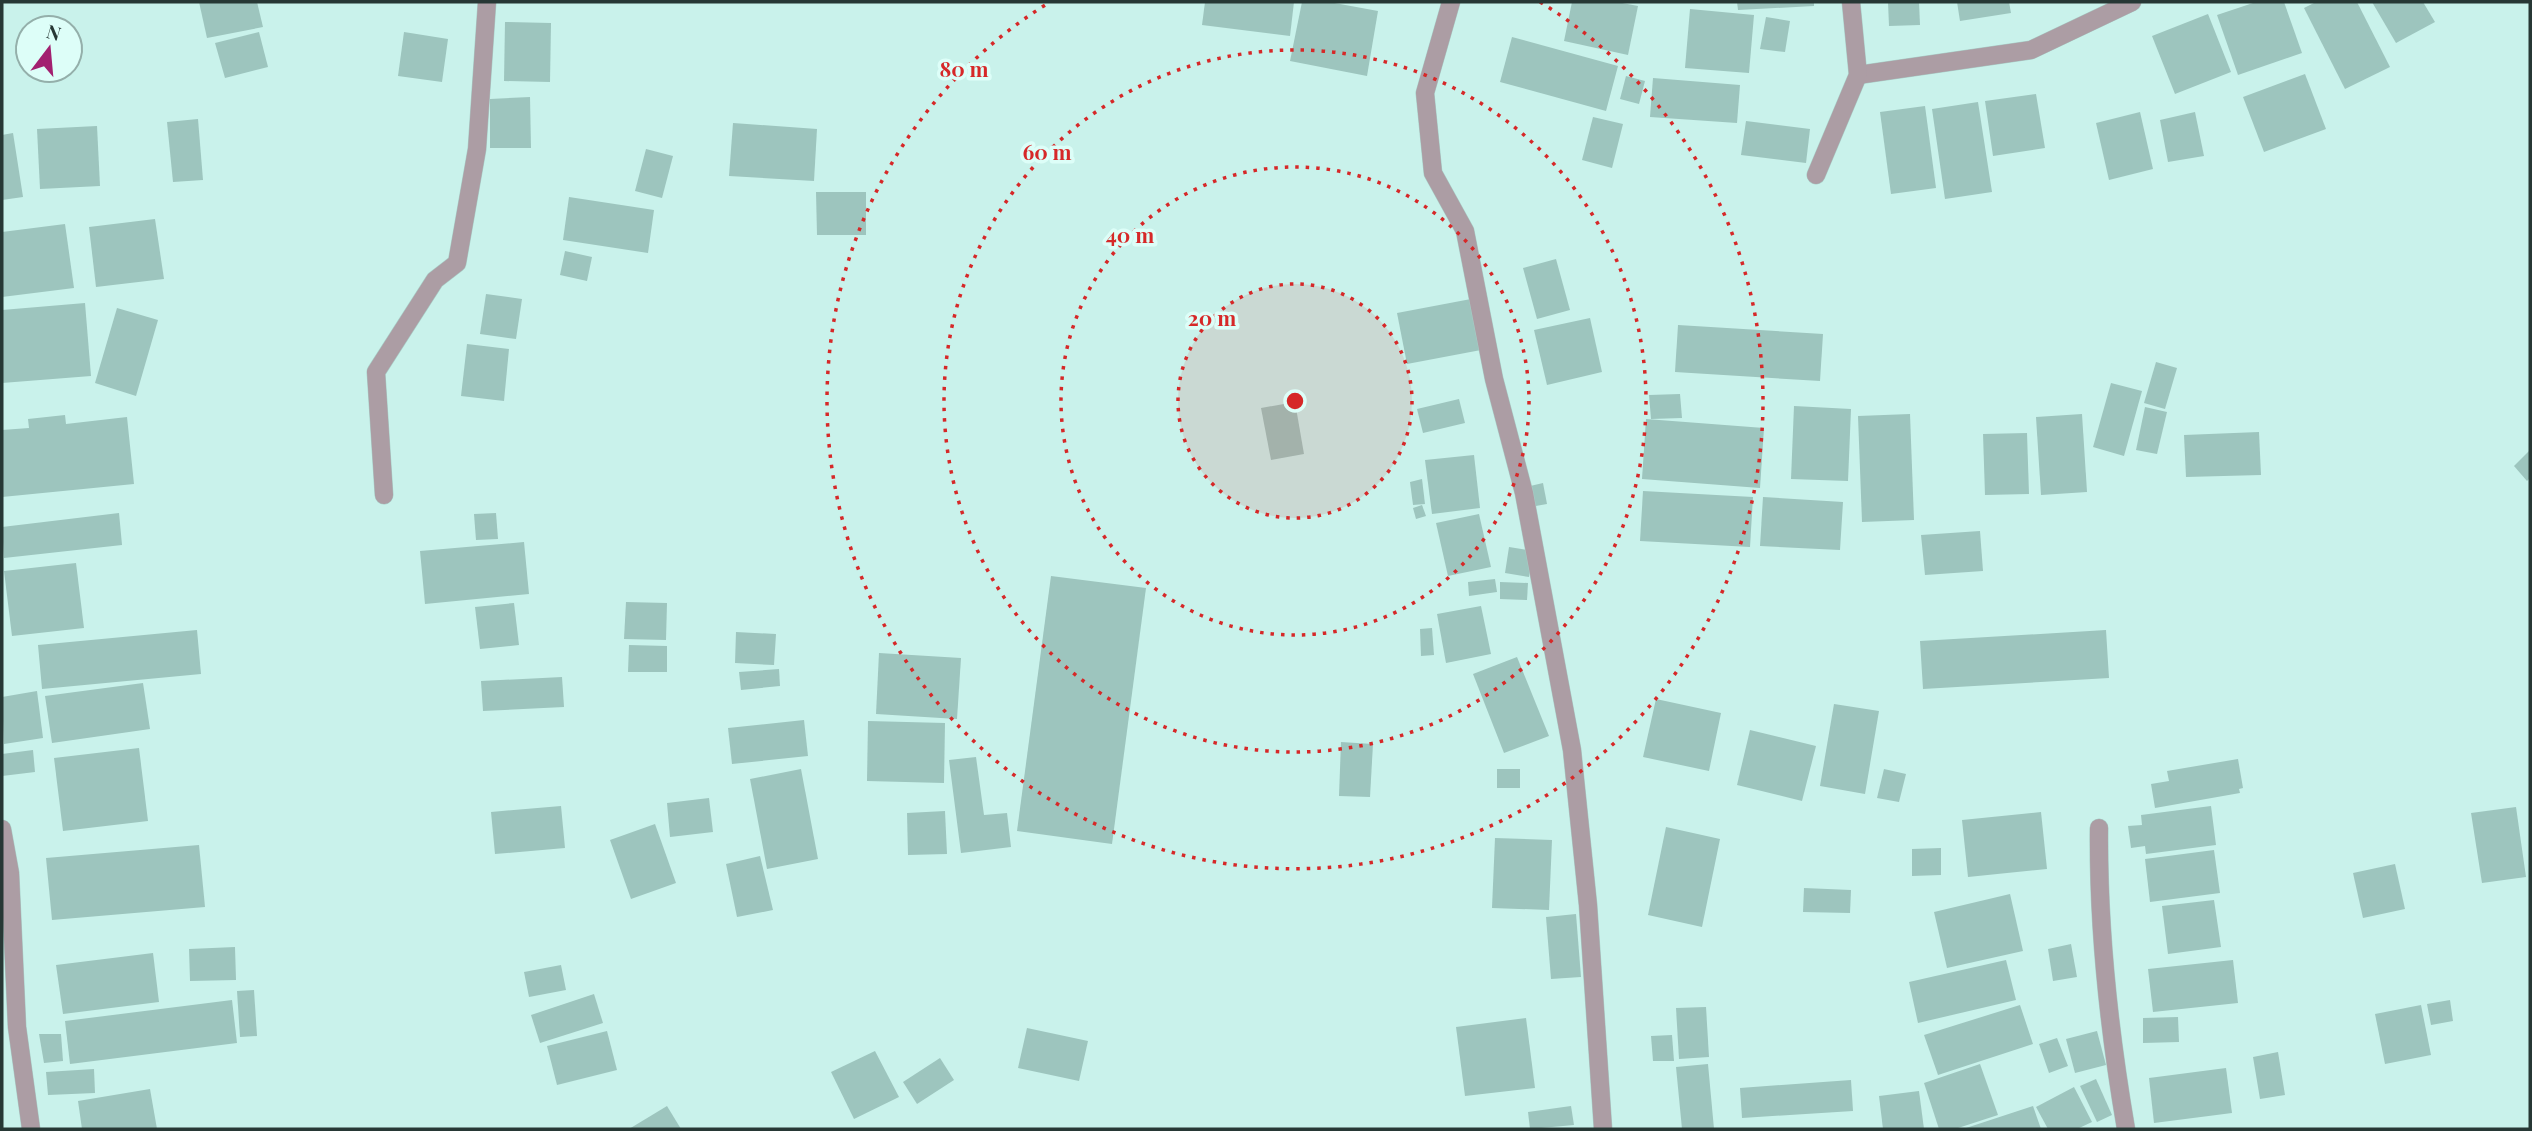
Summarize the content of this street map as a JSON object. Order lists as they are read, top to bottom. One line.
{"north":"top","rings":["80 m","60 m","40 m","20 m"]}
